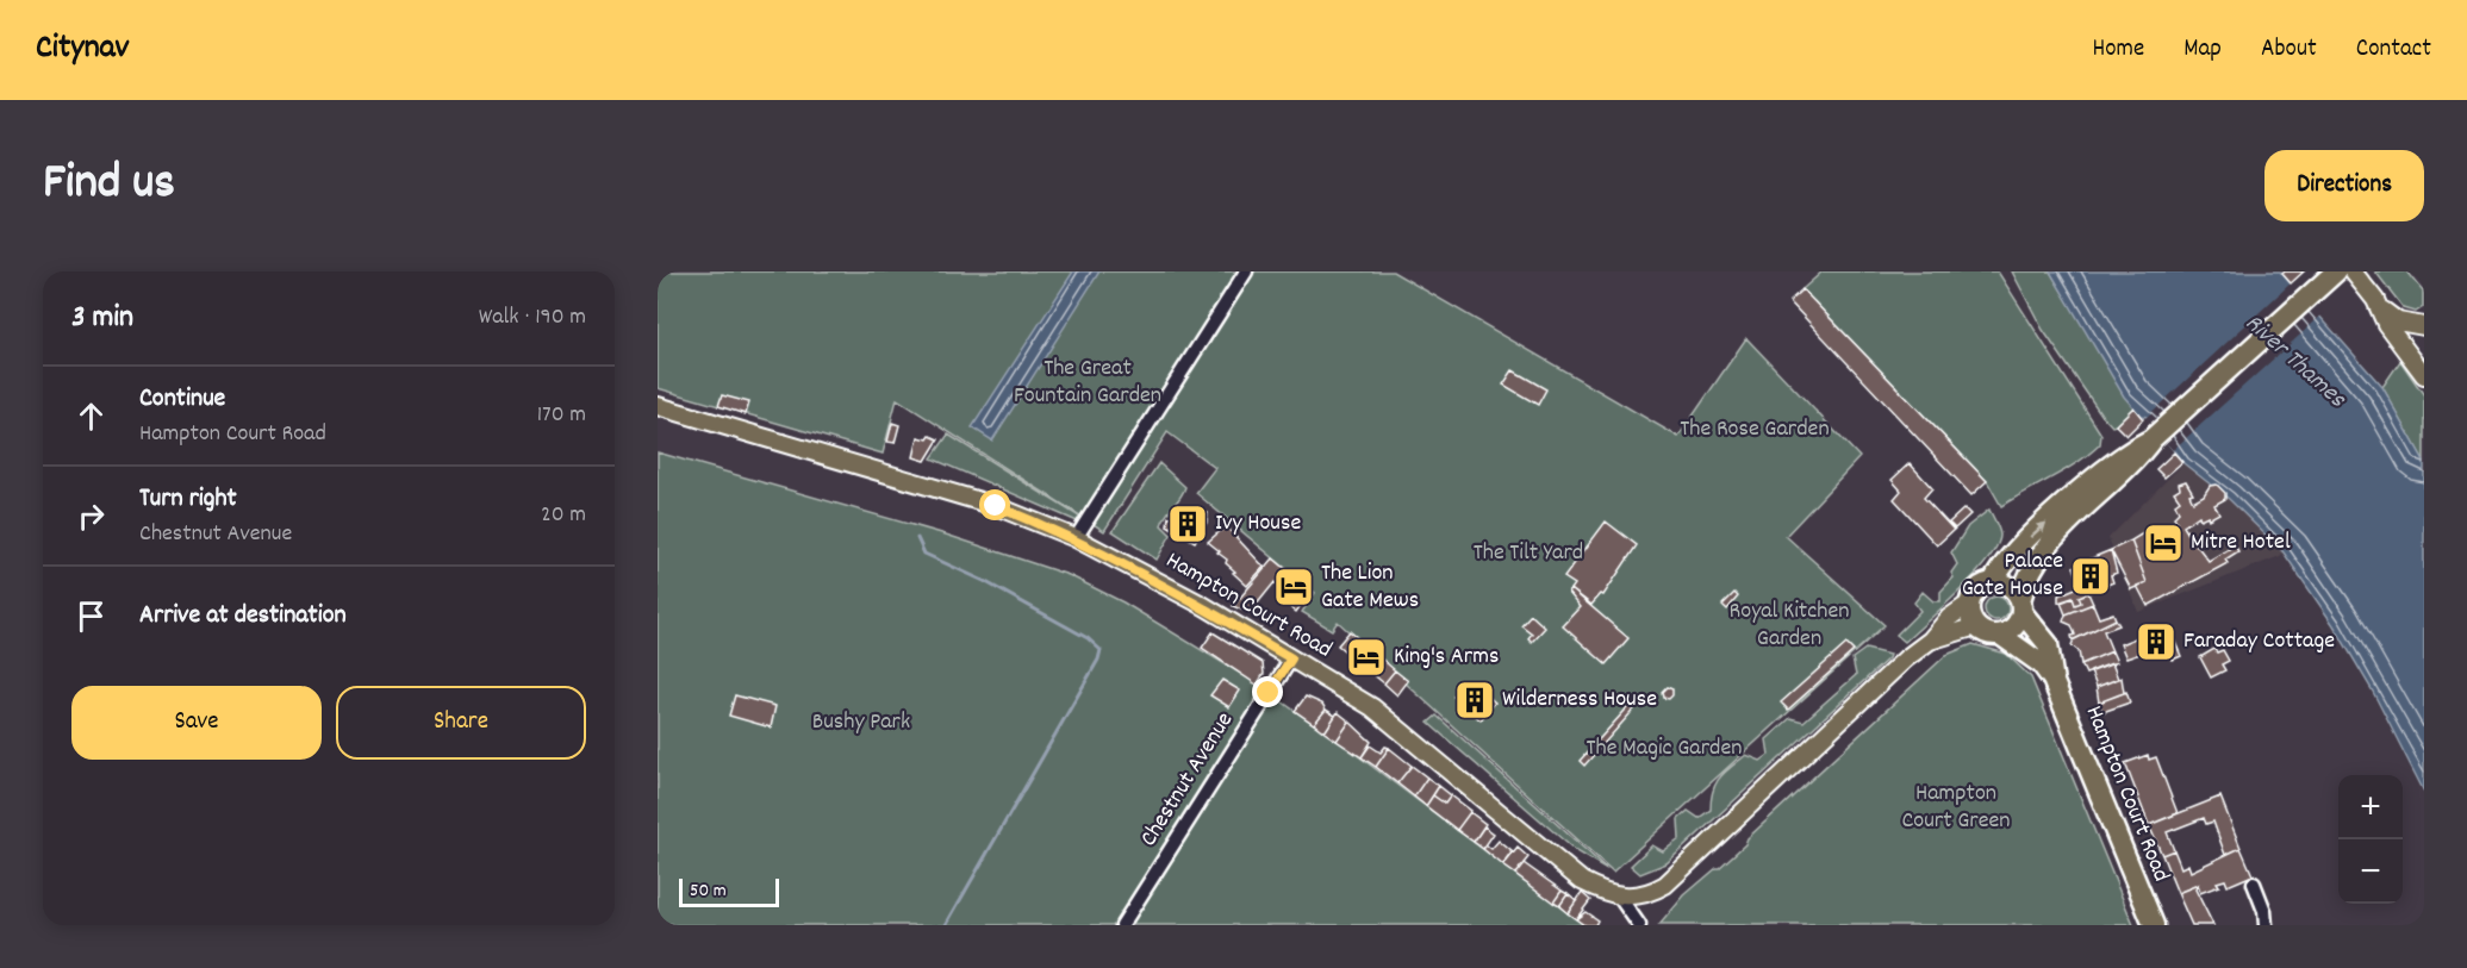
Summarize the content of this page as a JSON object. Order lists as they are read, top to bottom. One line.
{"streets":{"highway":["Hampton Court Road"],"street":["Chestnut Avenue"]},"crossings":[["Hampton Court Road","Chestnut Avenue"]],"water":["River Thames"],"parks":["The Great Fountain Garden","The Rose Garden","The Tilt Yard","Royal Kitchen Garden","Bushy Park","The Magic Garden","Hampton Court Green"],"places":{"building":["Ivy House","Palace Gate House","Faraday Cottage","Wilderness House"],"hotel":["Mitre Hotel","The Lion Gate Mews","King's Arms"]},"scale_bar":"50 m","page":{"header":"Citynav","nav":["Home","Map","About","Contact"],"title":"Find us","buttons":["Directions",["Save","Share"]],"heading":["3 min","Walk · 190 m"],"list":[["Continue","Hampton Court Road","170 m"],["Turn right","Chestnut Avenue","20 m"],"Arrive at destination"],"map_buttons":["+","−"],"scale":"50 m"}}
